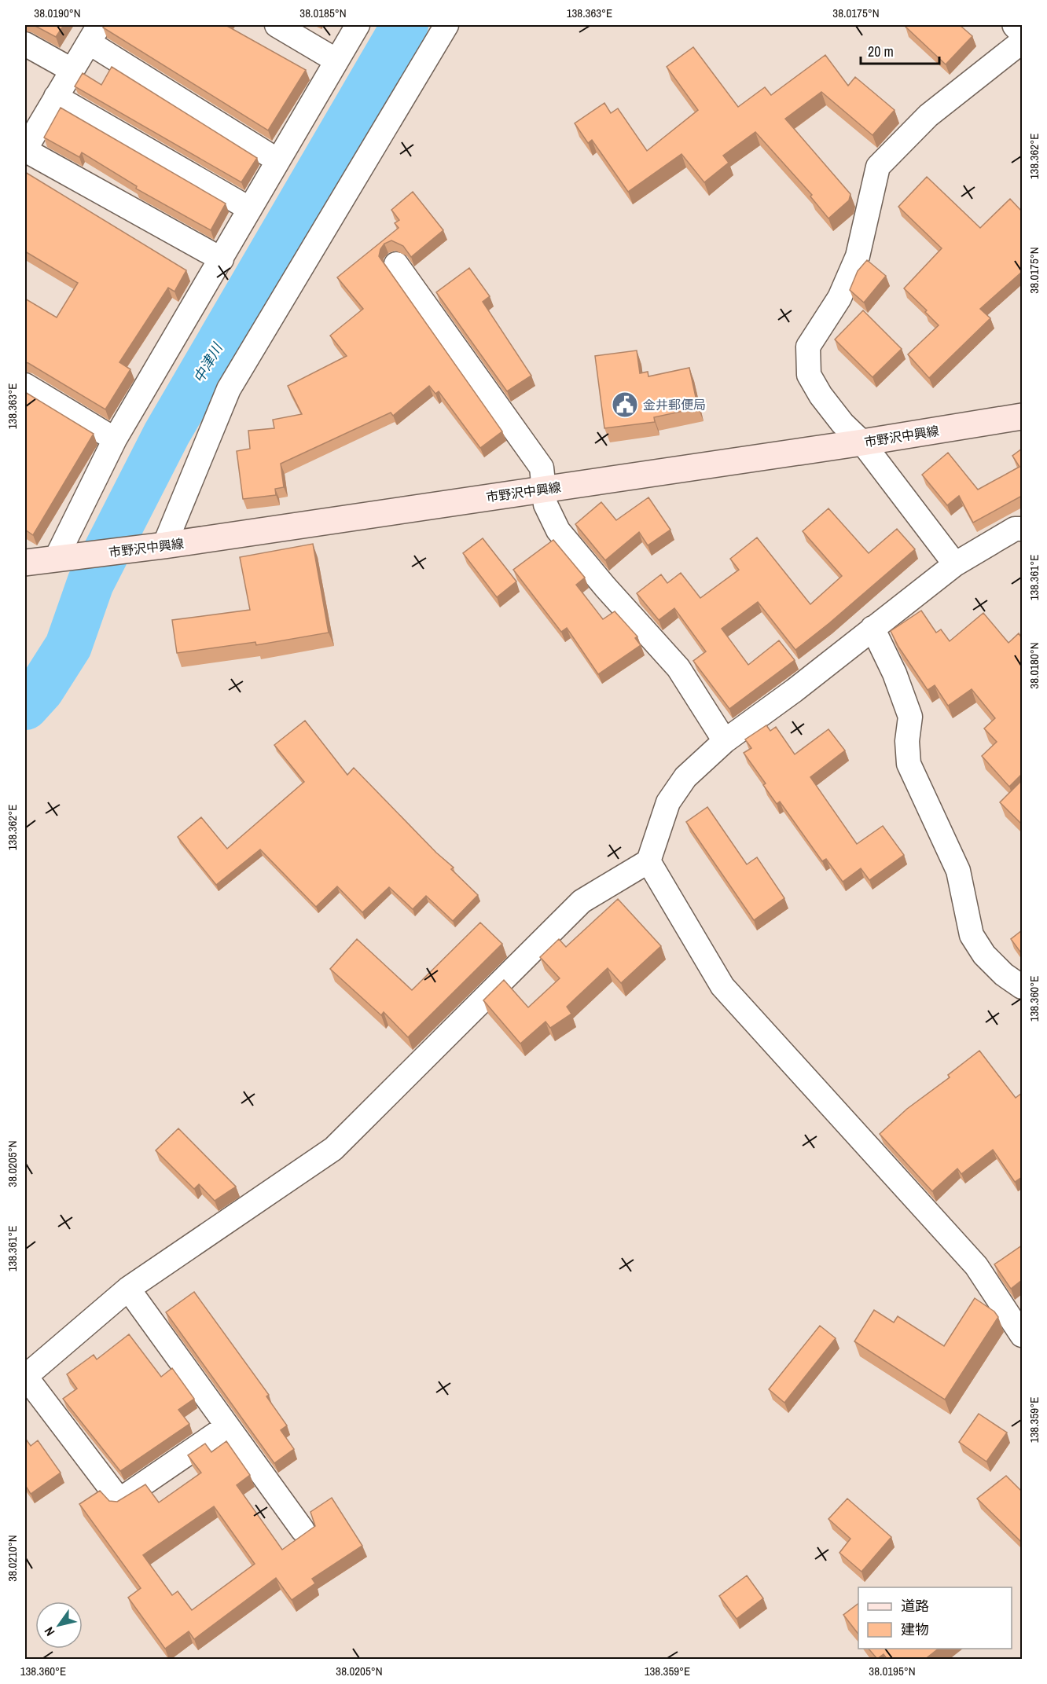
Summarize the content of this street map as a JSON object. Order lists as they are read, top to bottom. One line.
{"streets":{"main road":["市野沢中興線"]},"water":["中津川"],"places":{"public building":["金井郵便局"]},"legend":["道路","建物"],"scale_bar":"20 m","north":"bottom left","coordinates":["38.0190°N","38.0185°N","138.363°E","38.0175°N","138.362°E","138.361°E","38.0180°N","138.360°E","38.0205°N","138.359°E","38.0210°N","38.0195°N"]}
